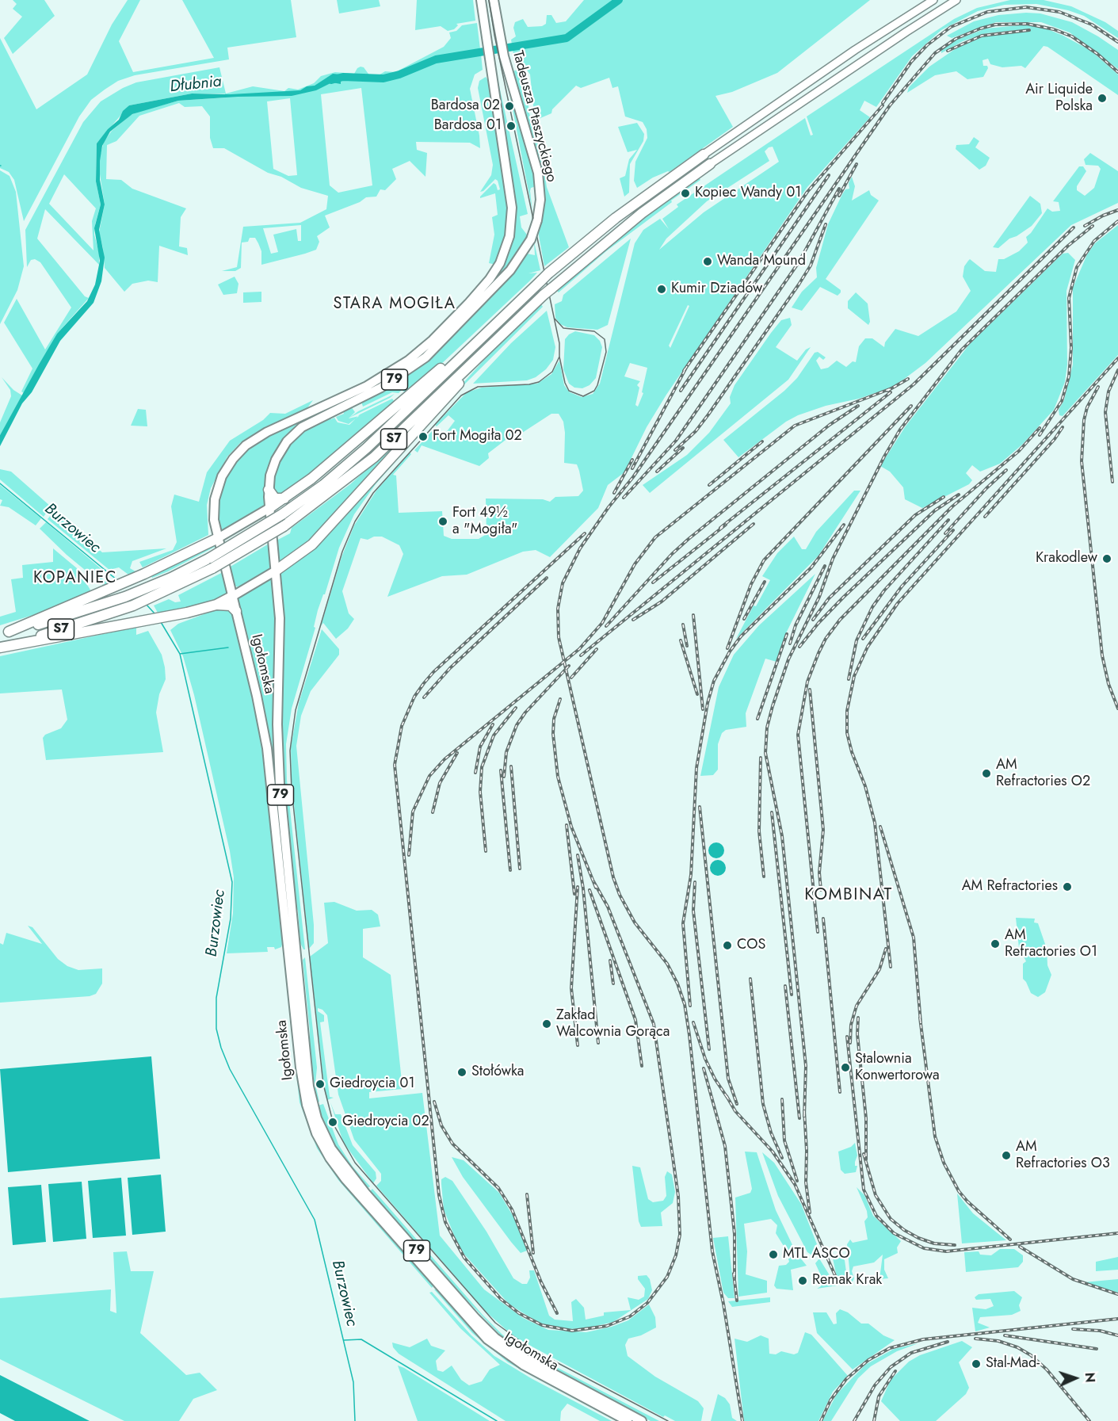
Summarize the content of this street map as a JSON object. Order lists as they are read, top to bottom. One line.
{"streets":{"highway":["S7"],"main road":["Tadeusza Ptaszyckiego","79","Igołomska"]},"crossings":[["Tadeusza Ptaszyckiego","Igołomska"]],"districts":["STARA MOGIŁA","KOPANIEC","KOMBINAT"],"water":["Dłubnia","Burzowiec"],"places":["Air Liquide Polska","Bardosa 02","Bardosa 01","Kopiec Wandy 01","Wanda Mound","Kumir Dziadów","Fort Mogiła 02","Fort 49½ a \"Mogiła\"","Krakodlew","AM Refractories O2","AM Refractories","AM Refractories O1","COS","Zakład Walcownia Gorąca","Stalownia Konwertorowa","Stołówka","Giedroycia 01","Giedroycia 02","AM Refractories O3","MTL ASCO","Remak Krak","Stal-Mad-"],"north":"right"}
